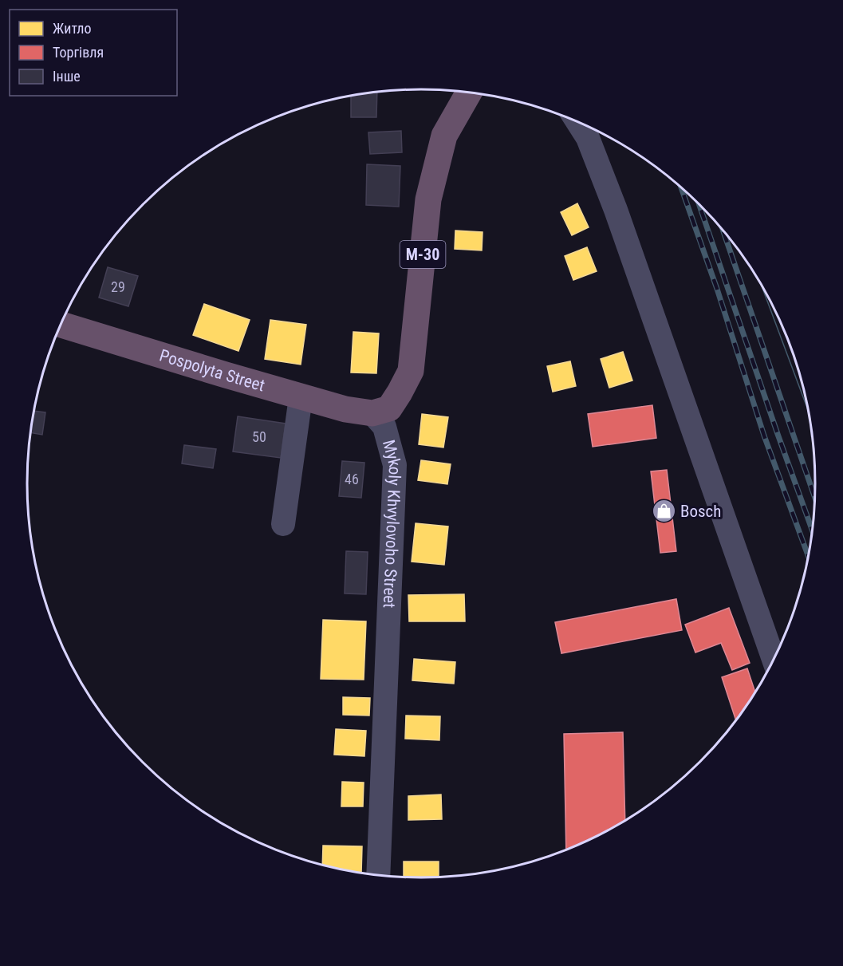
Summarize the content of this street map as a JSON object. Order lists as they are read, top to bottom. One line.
{"streets":{"highway":["М-30","Pospolyta Street"],"street":["Mykoly Khvylovoho Street"]},"crossings":[["М-30","Pospolyta Street"],["М-30","Mykoly Khvylovoho Street"],["Pospolyta Street","Mykoly Khvylovoho Street"]],"places":{"shop":["Bosch"]},"house_numbers":["29","50","46"],"legend":["Житло","Торгівля","Інше"]}
